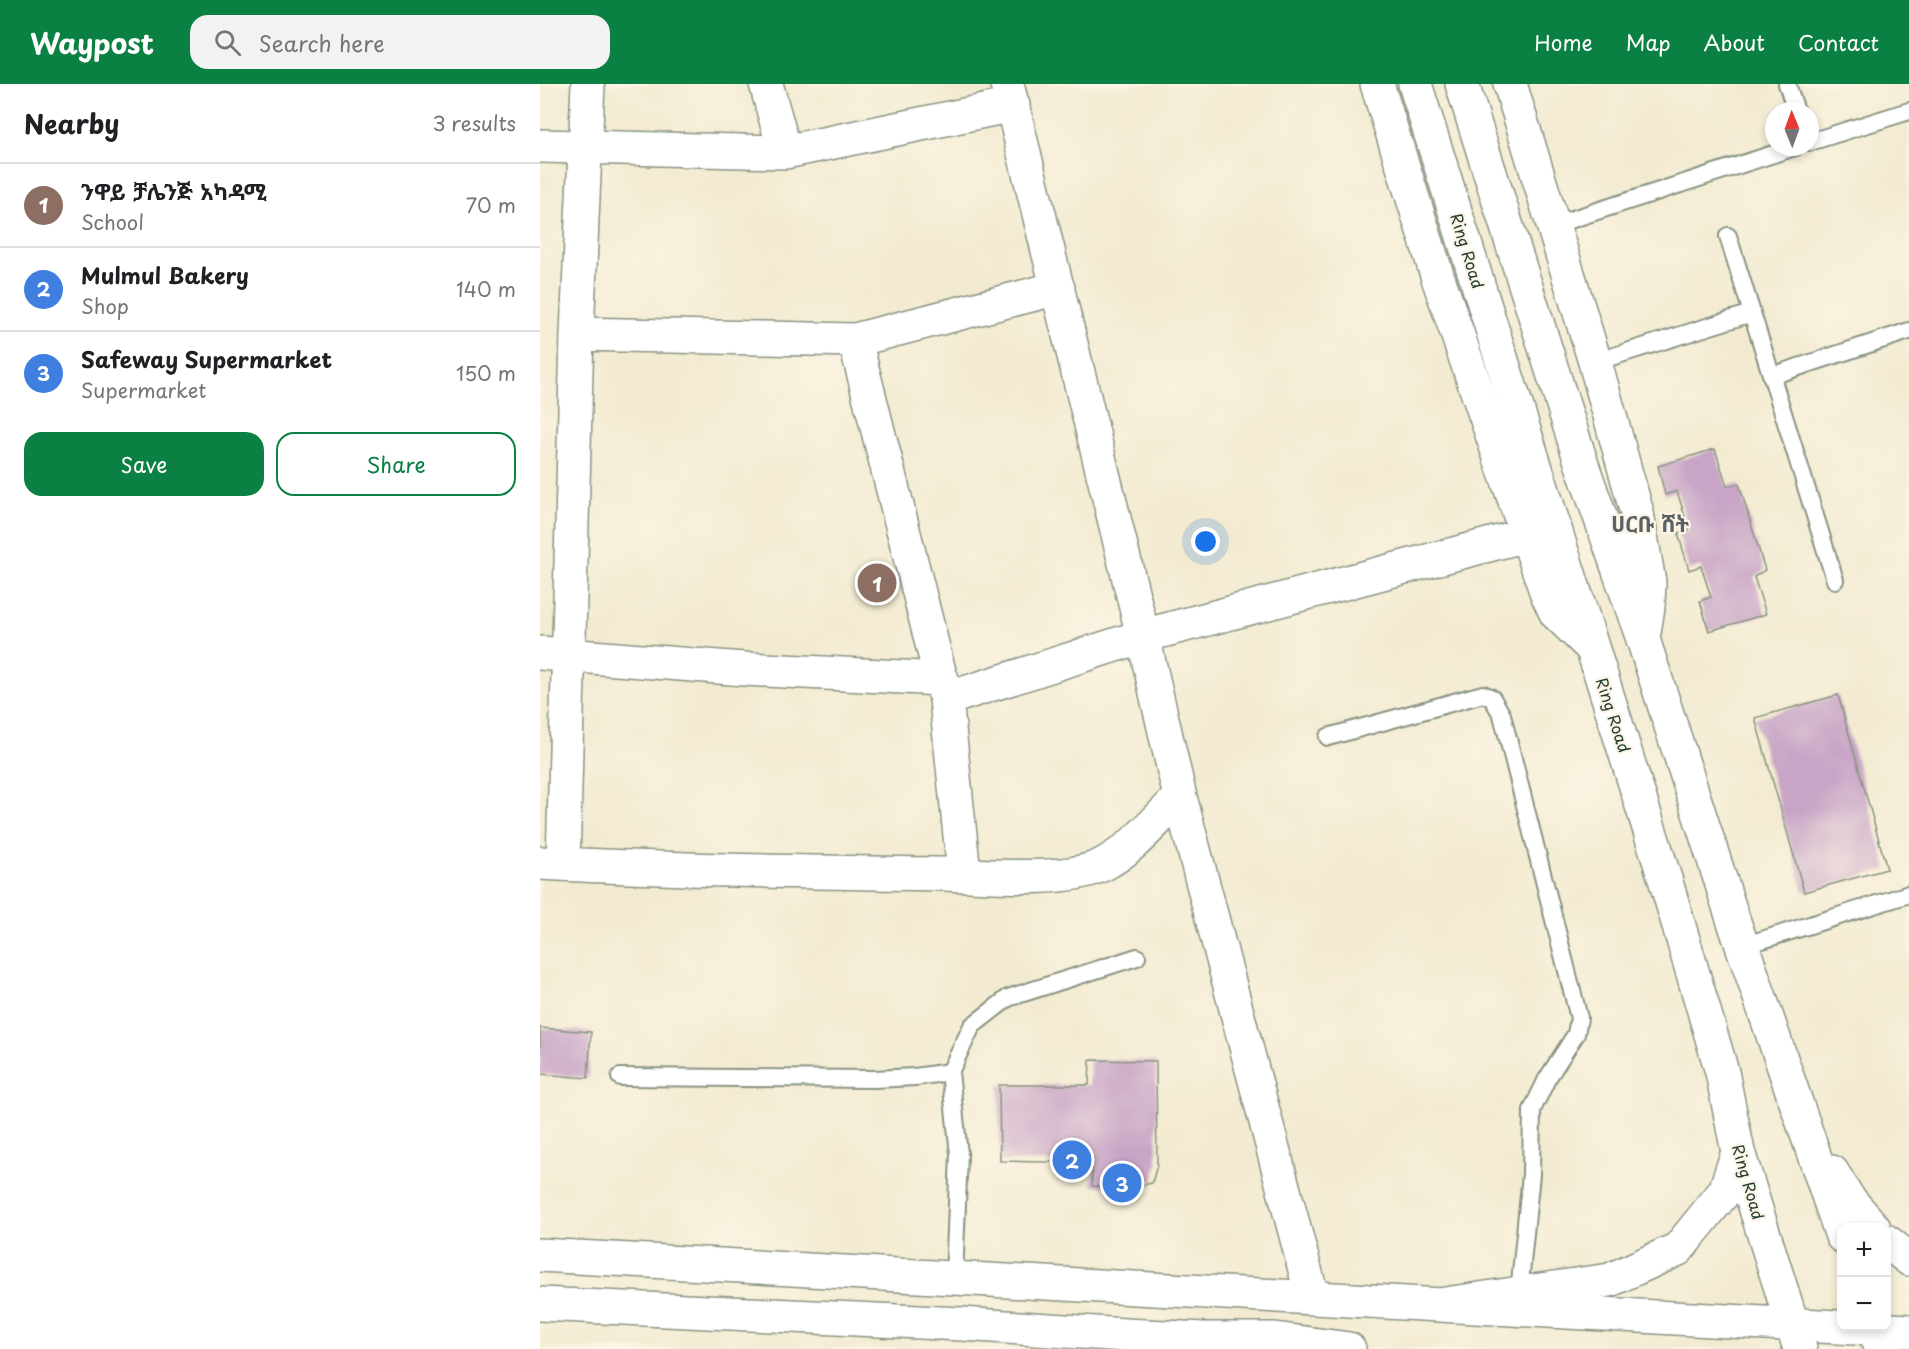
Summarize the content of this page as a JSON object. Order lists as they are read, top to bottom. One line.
{"streets":{"main road":["Ring Road"]},"districts":["ሀርቡ ሸት"],"north":"top","page":{"header":"Waypost","search":"Search here","nav":["Home","Map","About","Contact"],"heading":["Nearby","3 results"],"list":[{"mark":"1","name":"ንዋይ ቻሌንጅ አካዳሚ","note":"School","value":"70 m"},{"mark":"2","name":"Mulmul Bakery","note":"Shop","value":"140 m"},{"mark":"3","name":"Safeway Supermarket","note":"Supermarket","value":"150 m"}],"buttons":["Save","Share"],"pins":["1","2","3"],"map_buttons":["+","−"]}}
